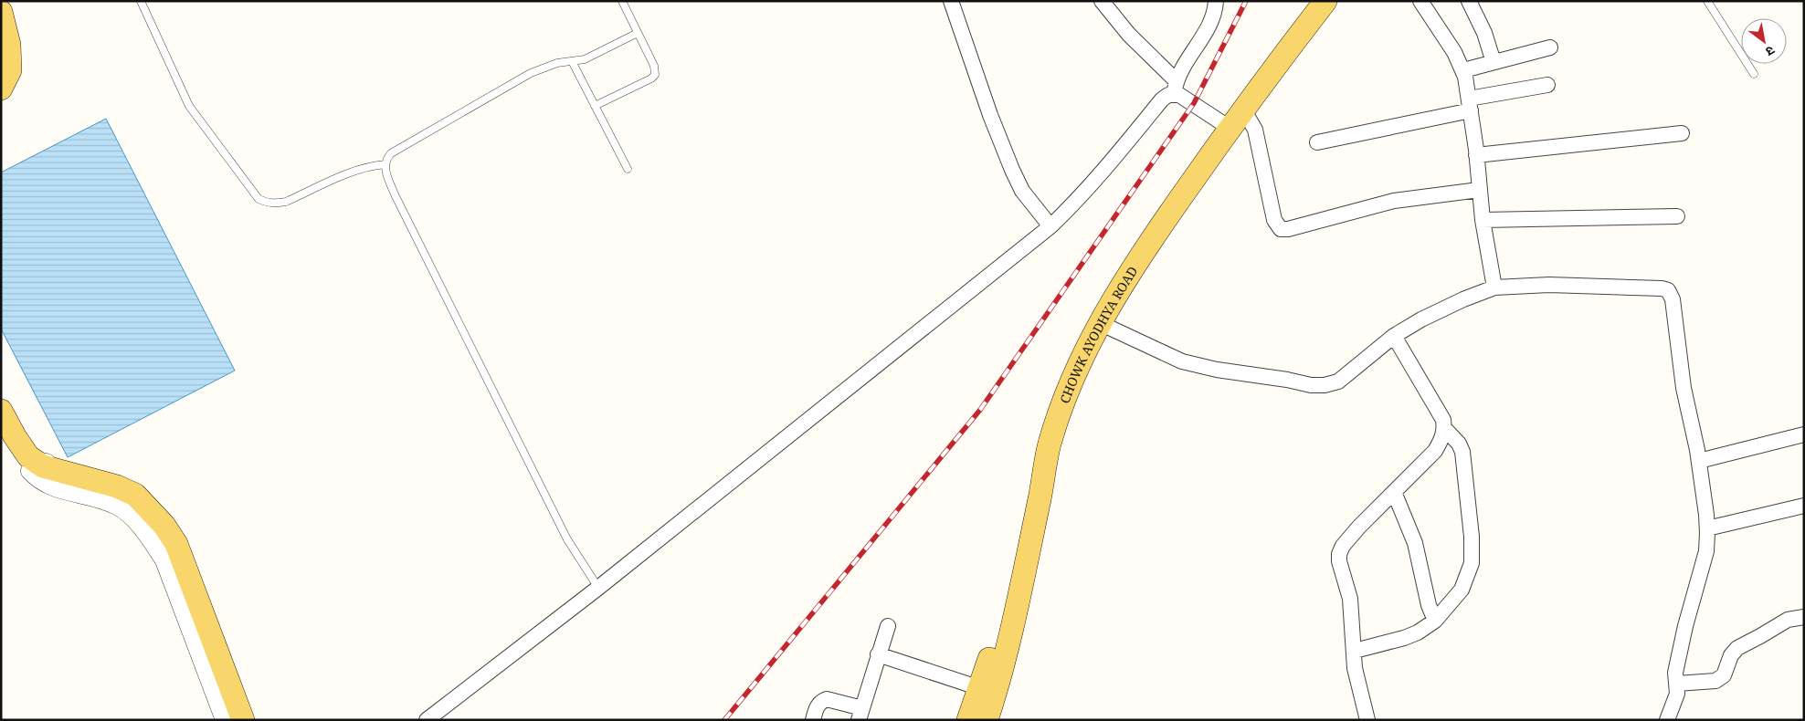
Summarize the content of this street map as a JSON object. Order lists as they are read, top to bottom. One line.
{"streets":{"main road":["CHOWK AYODHYA ROAD"]},"north":"bottom right"}
